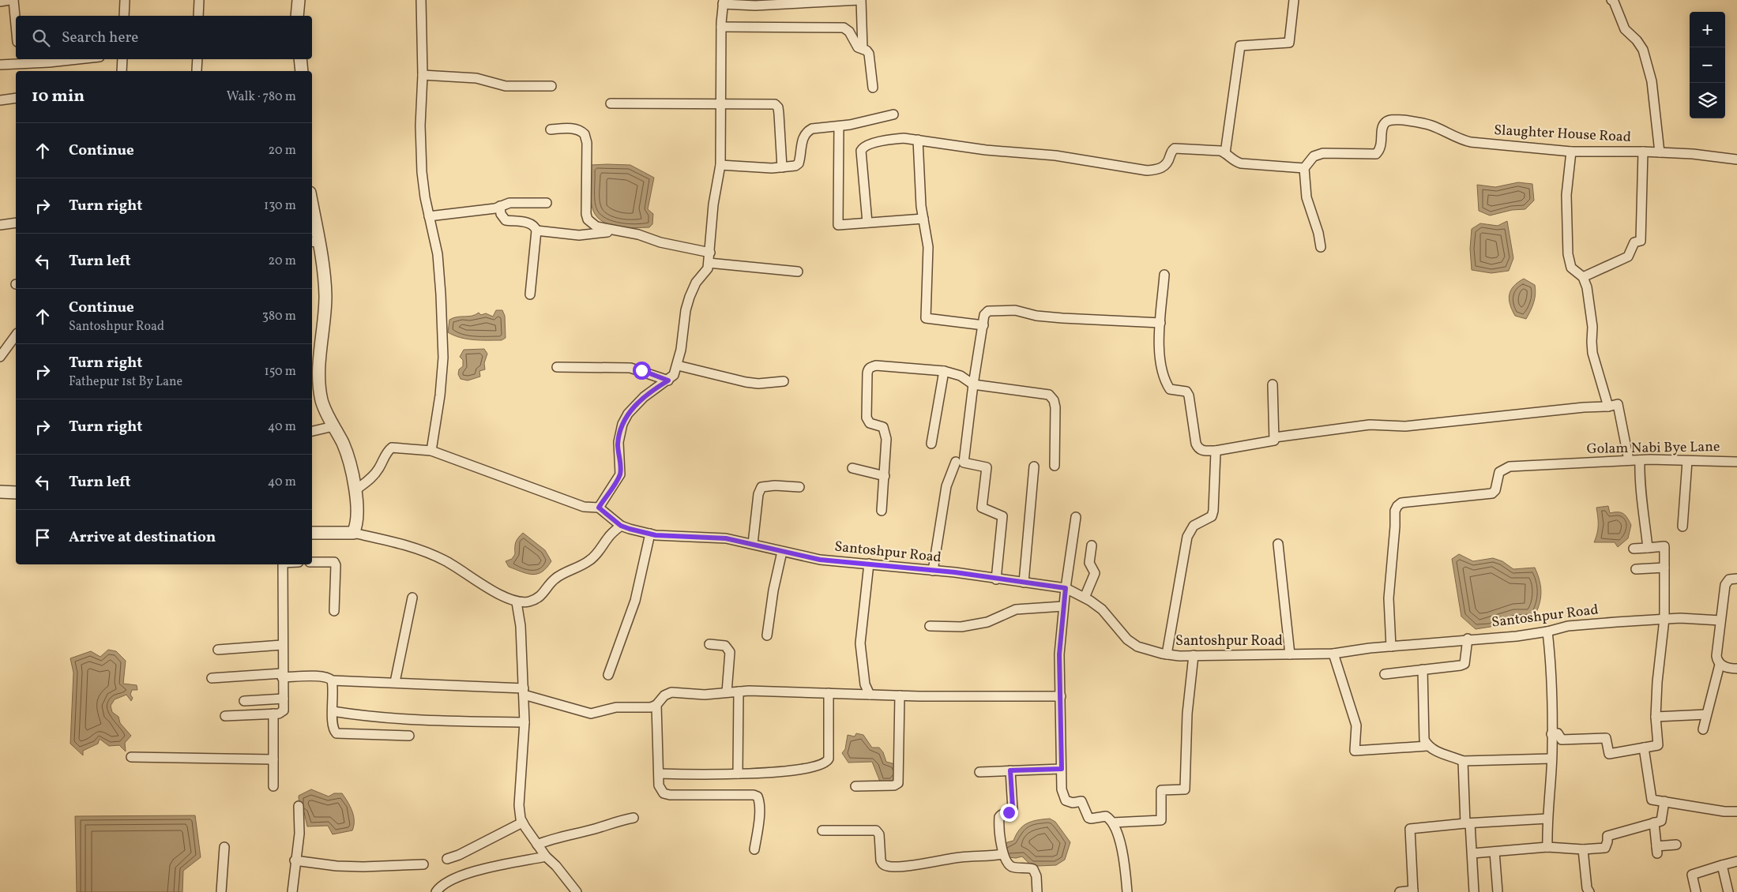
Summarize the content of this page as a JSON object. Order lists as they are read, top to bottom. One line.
{"streets":{"street":["Slaughter House Road","Golam Nabi Bye Lane","Santoshpur Road"]},"crossings":[["Golam Nabi Bye Lane","Santoshpur Road"]],"page":{"map_buttons":["+","−"],"search":"Search here","heading":["10 min","Walk · 780 m"],"list":[["Continue","20 m"],["Turn right","130 m"],["Turn left","20 m"],["Continue","Santoshpur Road","380 m"],["Turn right","Fathepur 1st By Lane","150 m"],["Turn right","40 m"],["Turn left","40 m"],"Arrive at destination"]}}
